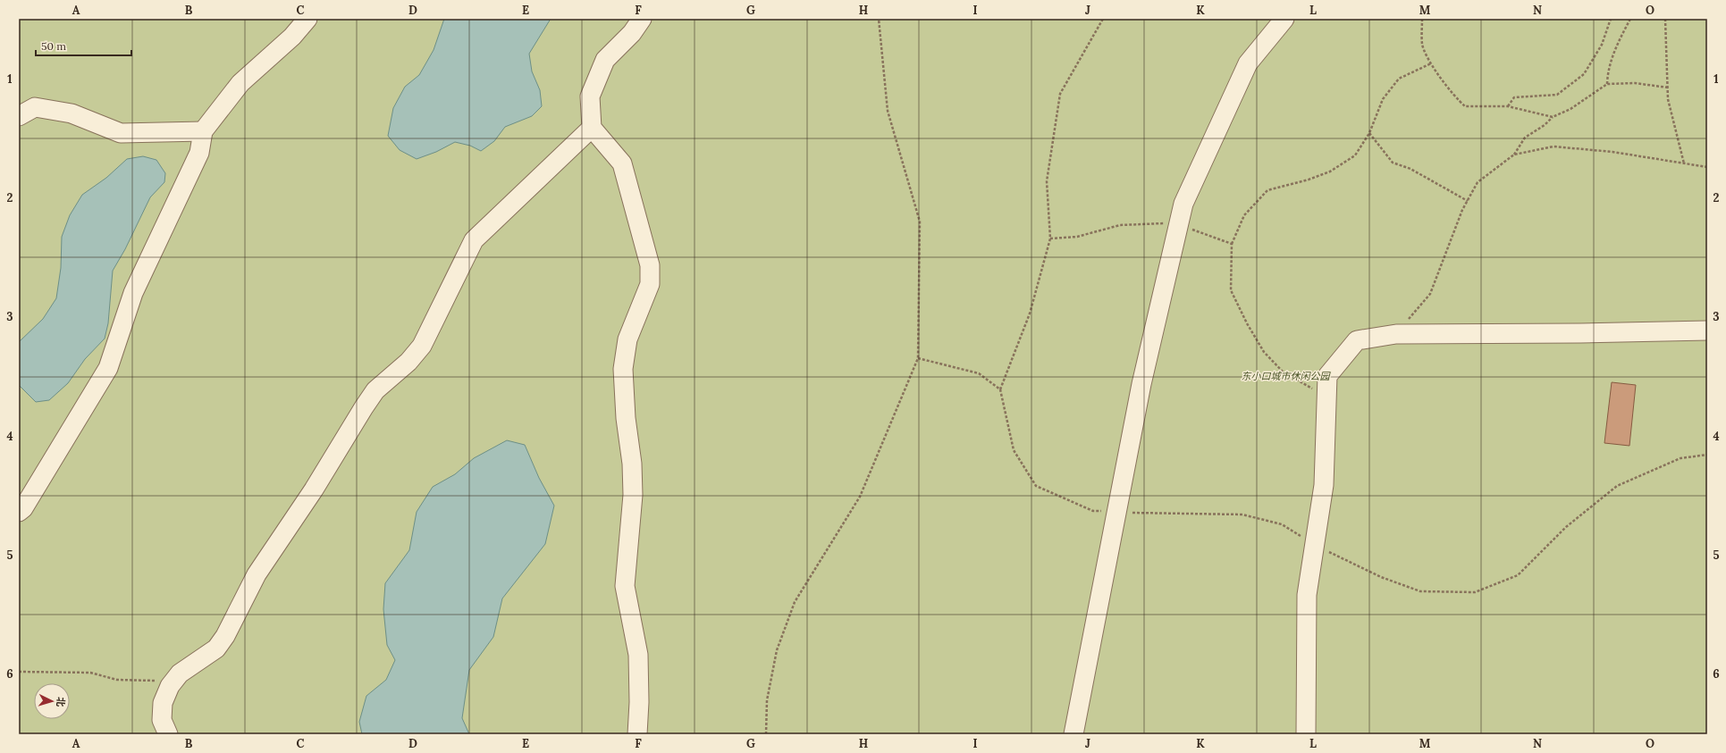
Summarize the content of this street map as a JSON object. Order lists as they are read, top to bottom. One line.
{"parks":["东小口城市休闲公园"],"scale_bar":"50 m","north":"right","grid":{"columns":["A","B","C","D","E","F","G","H","I","J","K","L","M","N","O"],"rows":["1","2","3","4","5","6"]}}
